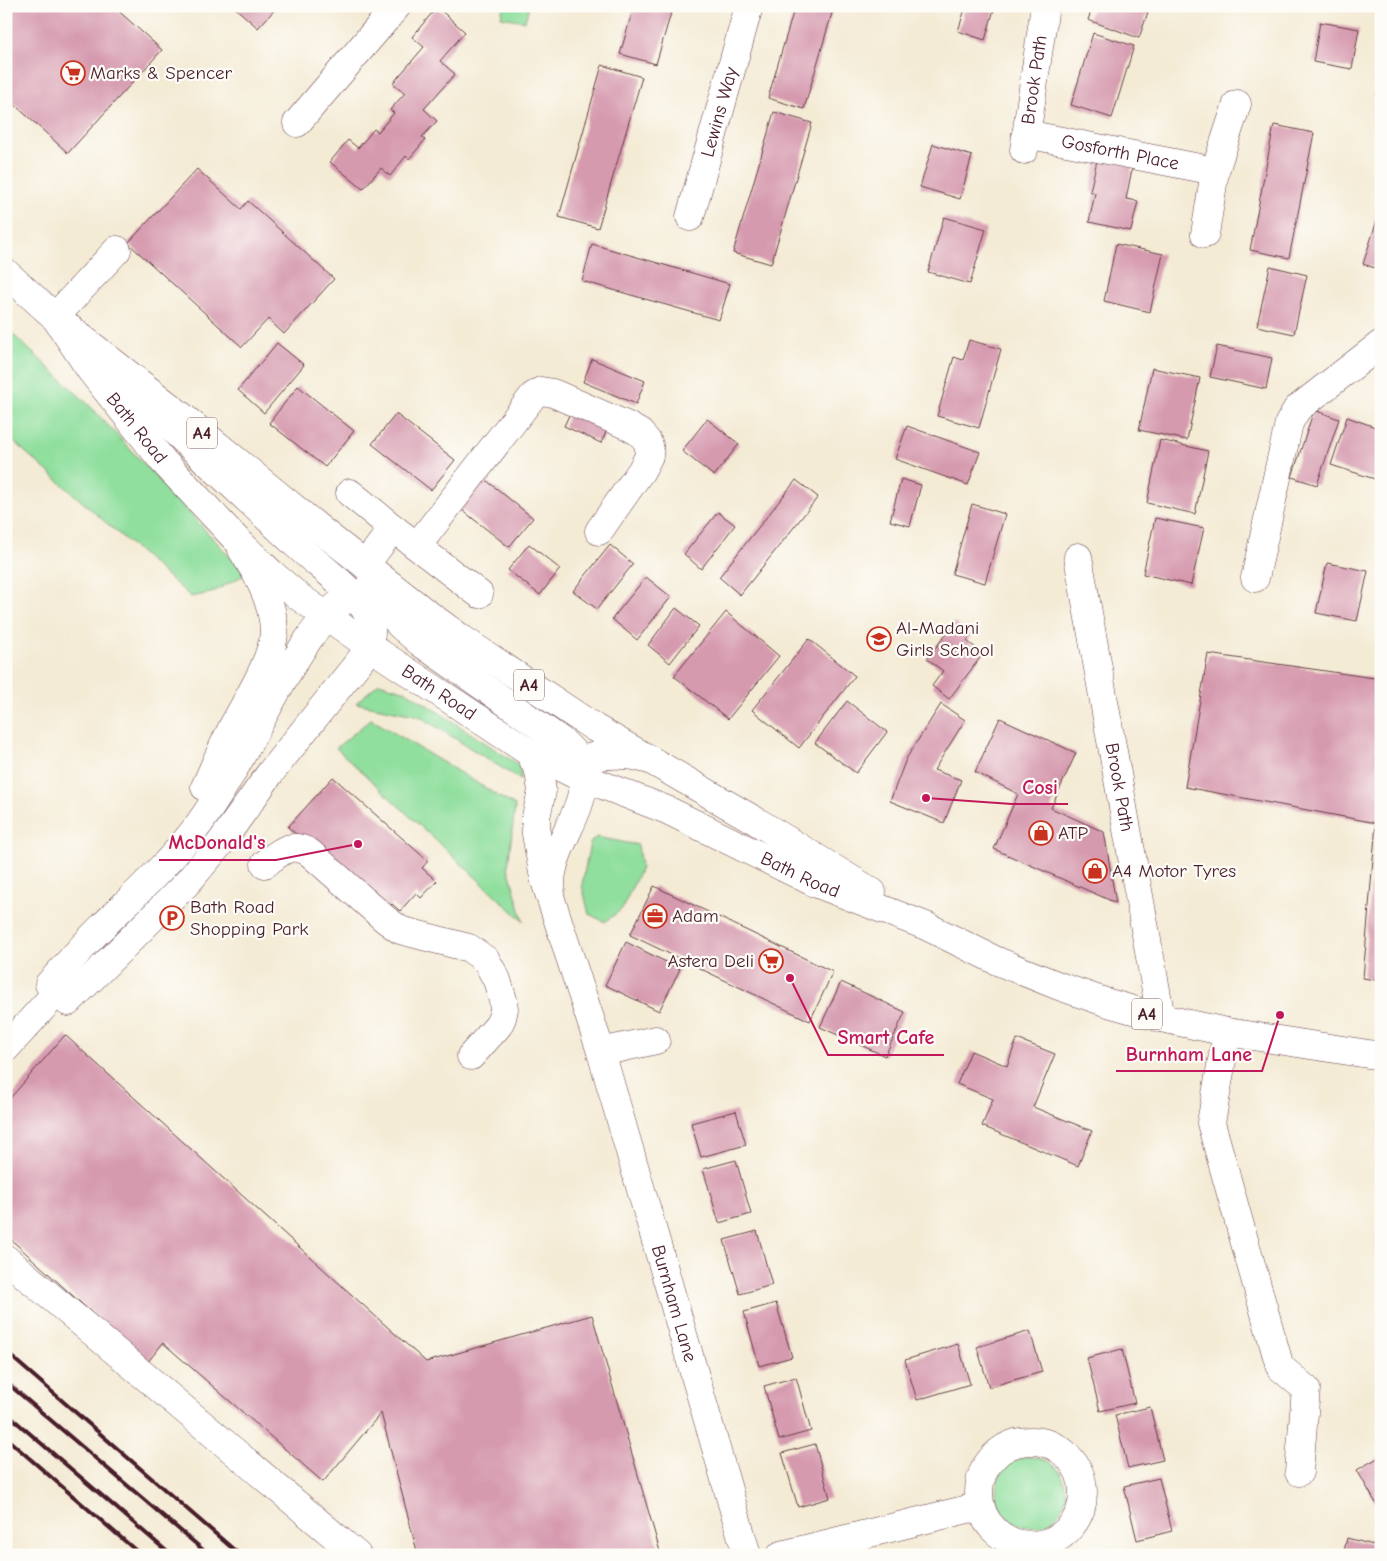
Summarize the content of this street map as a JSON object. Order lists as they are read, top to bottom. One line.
{"streets":{"street":["Brook Path","Lewins Way","Gosforth Place","Bath Road","A4","Burnham Lane"]},"crossings":[["Brook Path","Gosforth Place"],["Brook Path","Bath Road"]],"places":{"supermarket":["Marks & Spencer","Astera Deli"],"school or university":["Al-Madani Girls School"],"other":["Cosi","McDonald's","Smart Cafe","Burnham Lane"],"shop":["ATP","A4 Motor Tyres"],"office":["Adam"],"parking":["Bath Road Shopping Park"]}}
